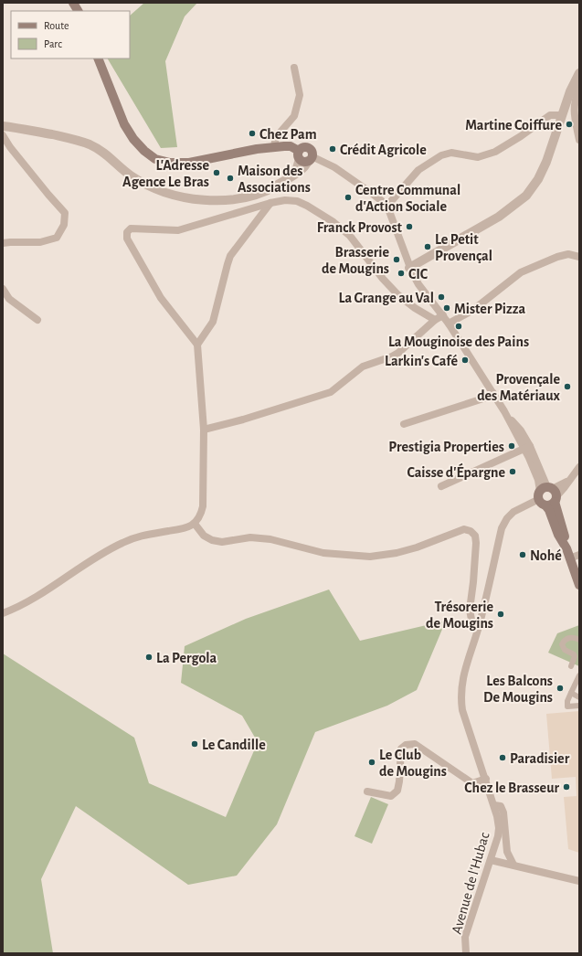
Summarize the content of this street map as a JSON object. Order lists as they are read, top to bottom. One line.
{"streets":{"street":["Avenue de l'Hubac"]},"places":["Martine Coiffure","Chez Pam","Crédit Agricole","L'Adresse Agence Le Bras","Maison des Associations","Centre Communal d'Action Sociale","Franck Provost","Le Petit Provençal","Brasserie de Mougins","CIC","La Grange au Val","Mister Pizza","La Mouginoise des Pains","Larkin's Café","Provençale des Matériaux","Prestigia Properties","Caisse d'Épargne","Nohé","Trésorerie de Mougins","La Pergola","Les Balcons De Mougins","Le Candille","Paradisier","Le Club de Mougins","Chez le Brasseur"],"legend":["Route","Parc"]}
